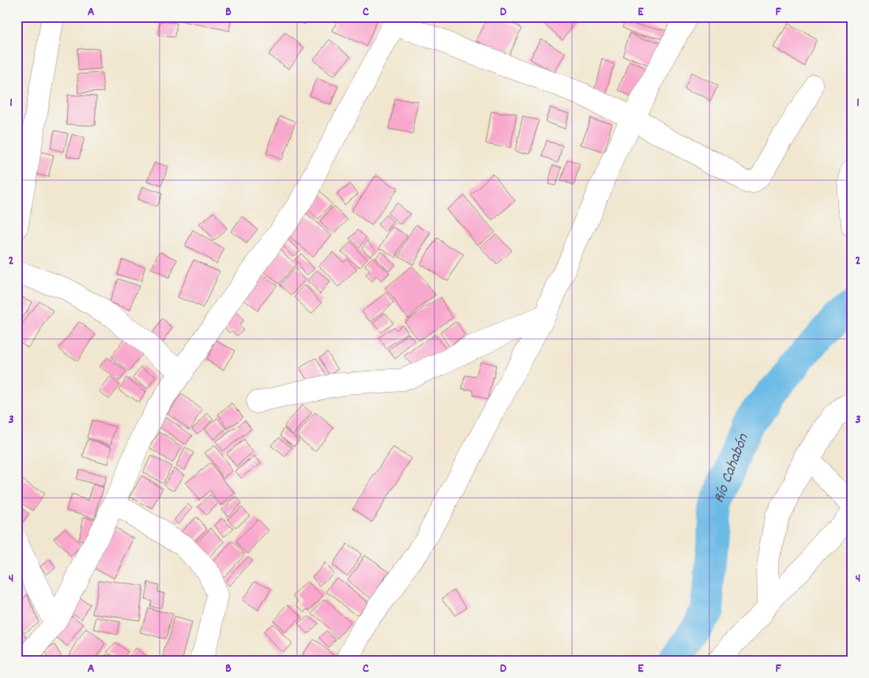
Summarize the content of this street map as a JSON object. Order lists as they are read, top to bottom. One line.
{"water":["Río Cahabón"],"grid":{"columns":["A","B","C","D","E","F"],"rows":["1","2","3","4"]}}
